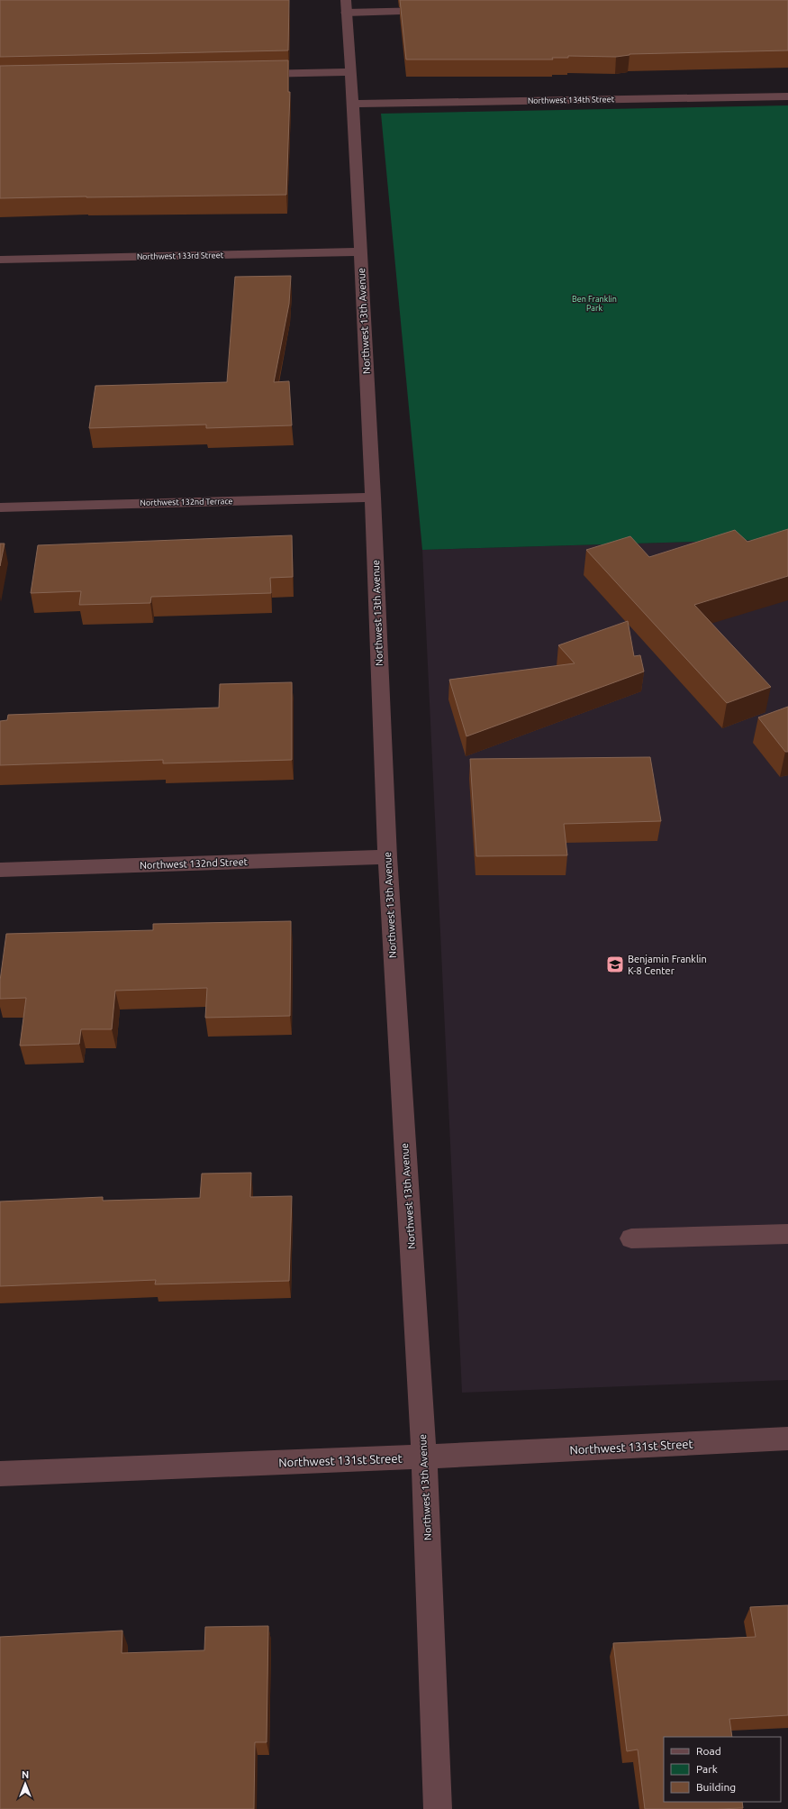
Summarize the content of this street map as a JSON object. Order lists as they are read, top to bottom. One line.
{"streets":{"street":["Northwest 134th Street","Northwest 133rd Street","Northwest 13th Avenue","Northwest 132nd Terrace","Northwest 132nd Street","Northwest 131st Street"]},"crossings":[["Northwest 134th Street","Northwest 13th Avenue"],["Northwest 133rd Street","Northwest 13th Avenue"],["Northwest 13th Avenue","Northwest 132nd Terrace"],["Northwest 13th Avenue","Northwest 132nd Street"],["Northwest 13th Avenue","Northwest 131st Street"]],"parks":["Ben Franklin Park"],"places":{"school or university":["Benjamin Franklin K-8 Center"]},"legend":["Road","Park","Building"],"north":"top"}
